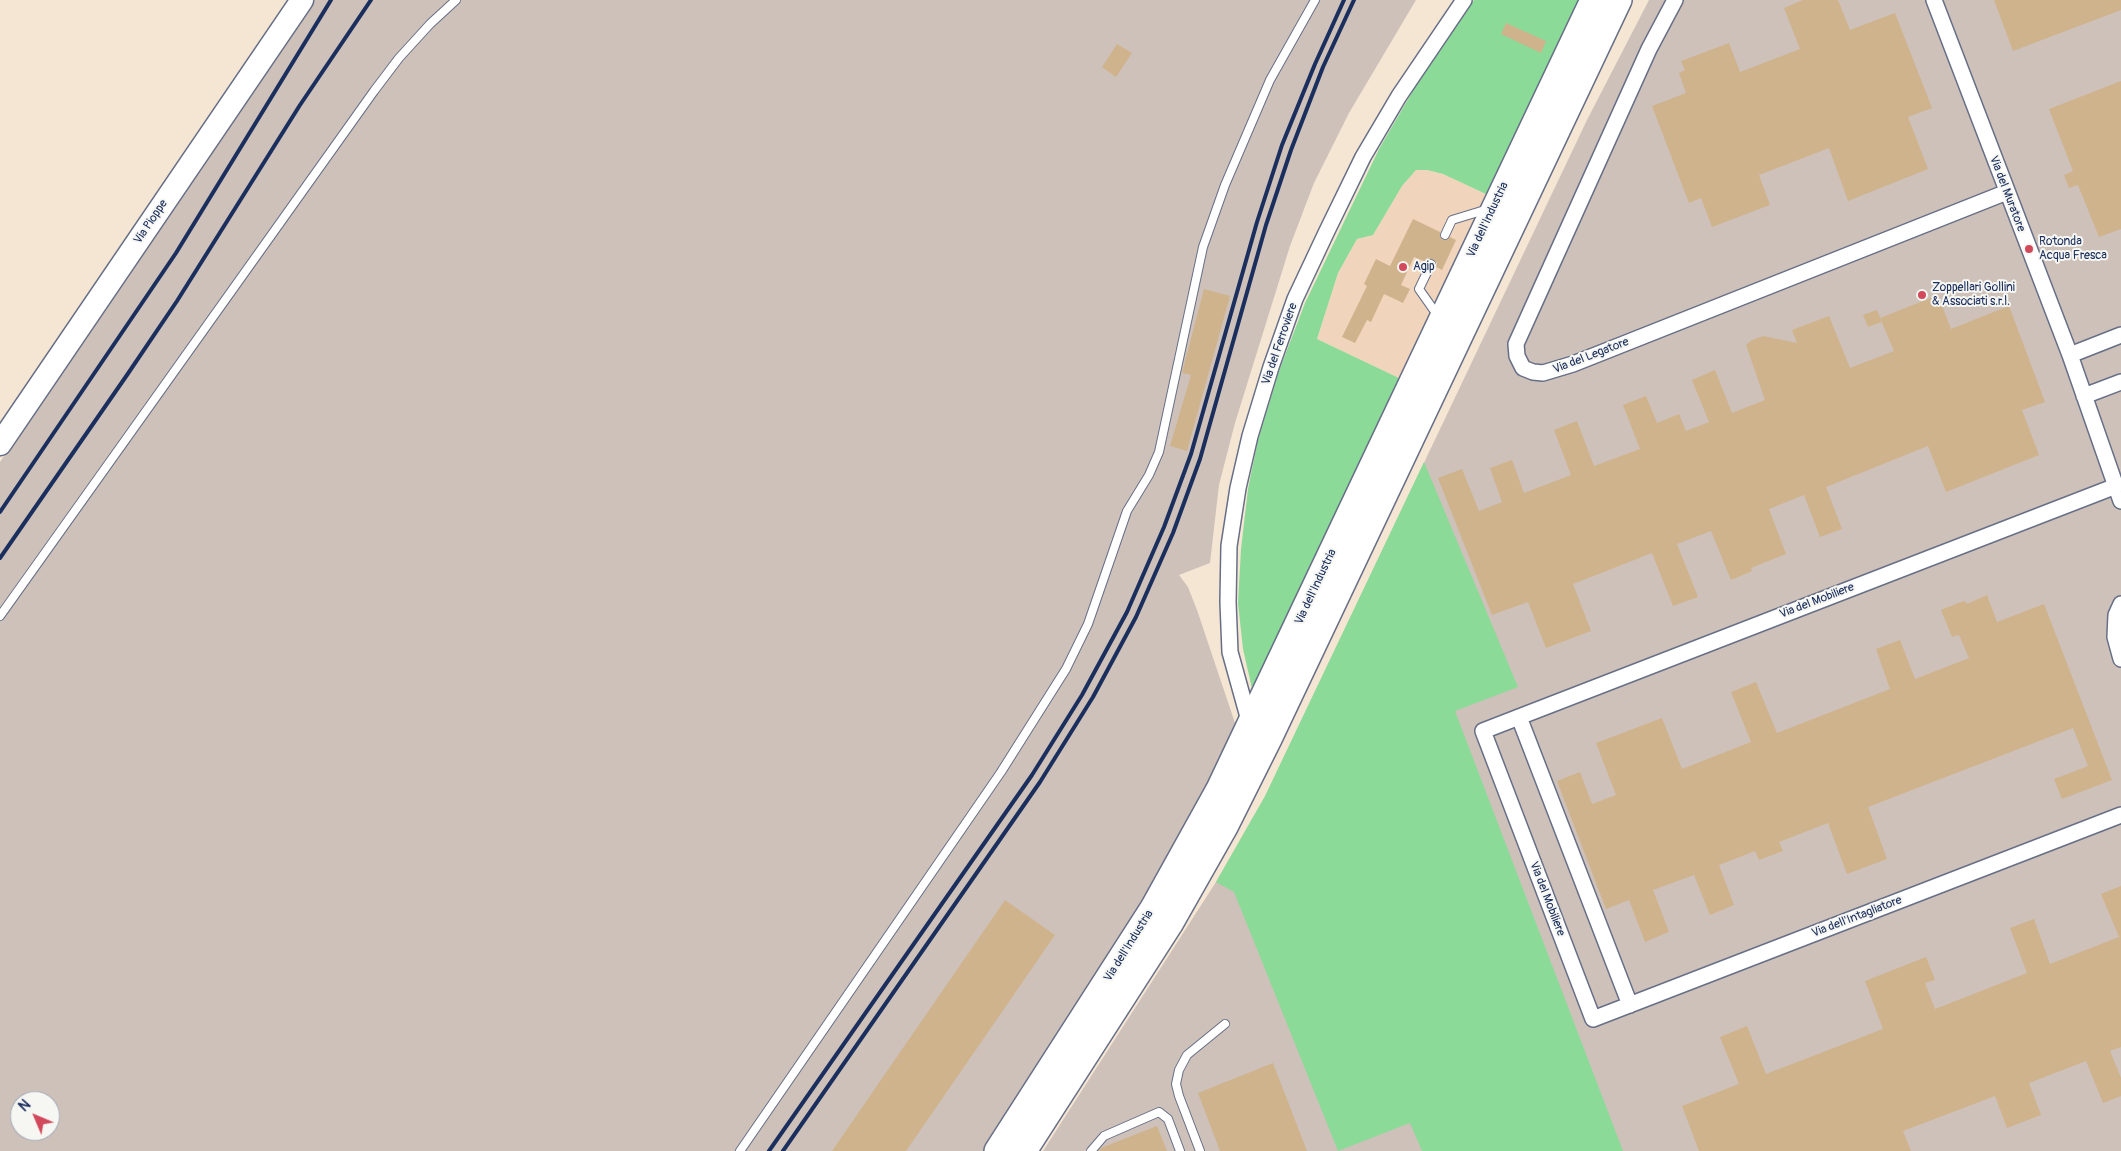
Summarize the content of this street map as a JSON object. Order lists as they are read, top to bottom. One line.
{"streets":{"main road":["Via dell'Industria"],"street":["Via del Muratore","Via Pioppe","Via del Ferroviere","Via del Legatore","Via del Mobiliere","Via dell'Intagliatore"]},"crossings":[["Via del Muratore","Via del Legatore"],["Via del Muratore","Via del Mobiliere"],["Via dell'Industria","Via del Ferroviere"],["Via del Mobiliere","Via dell'Intagliatore"]],"places":["Rotonda Acqua Fresca","Agip","Zoppellari Gollini & Associati s.r.l."],"north":"top left"}
